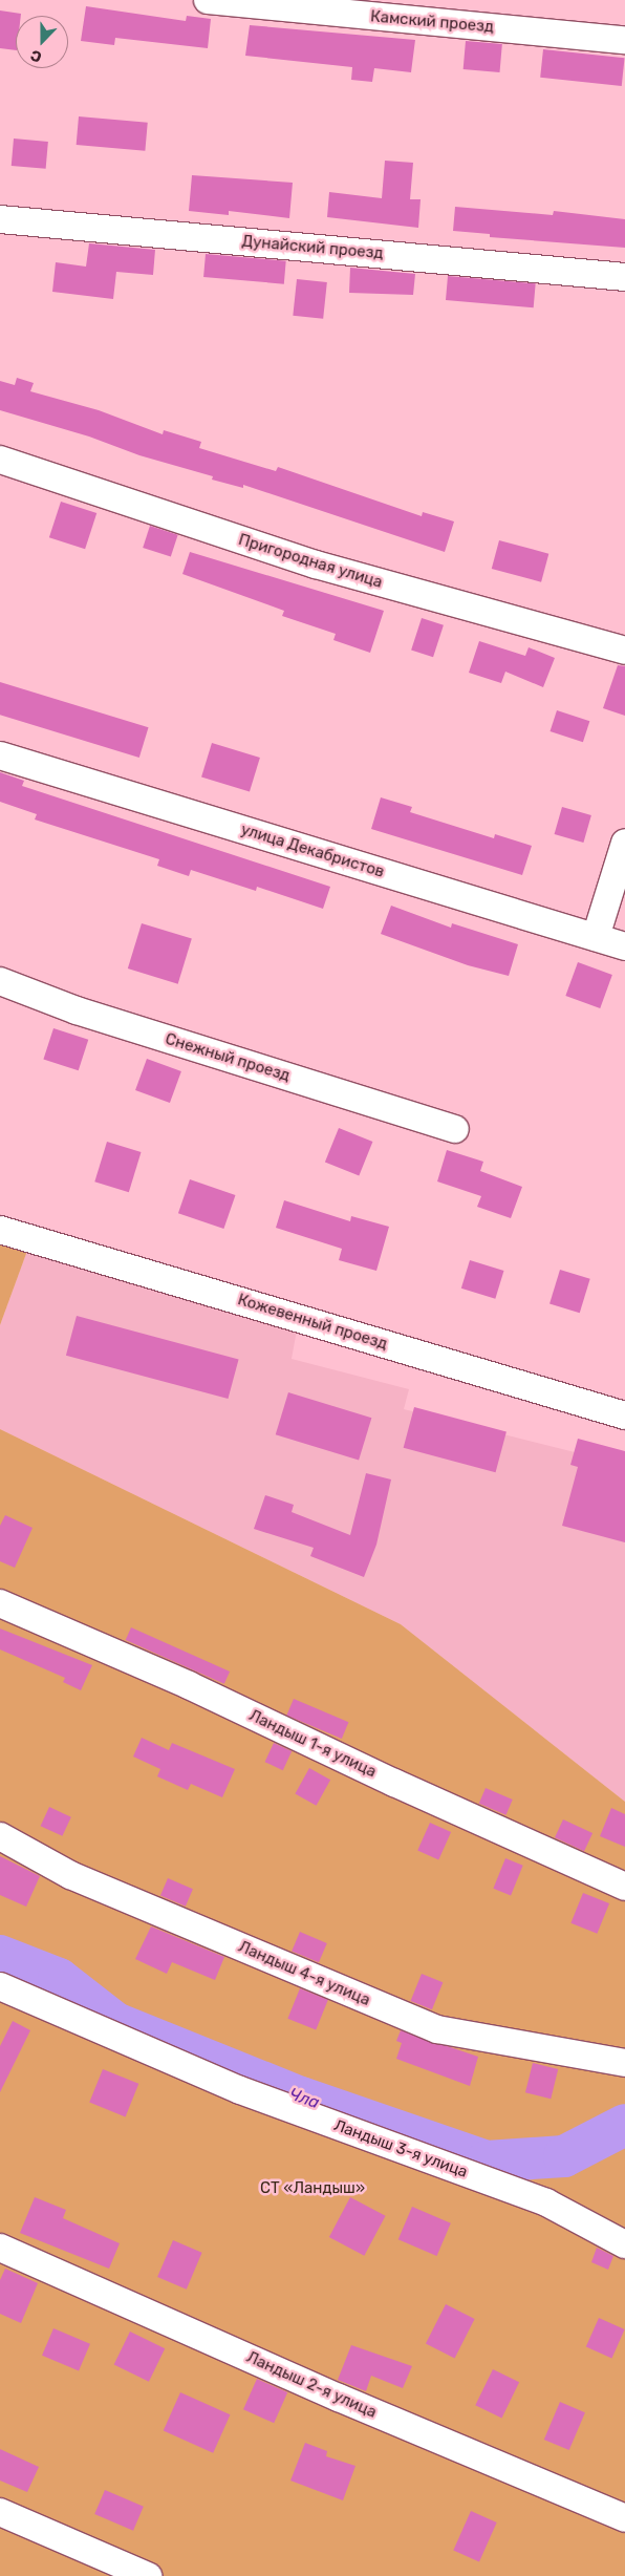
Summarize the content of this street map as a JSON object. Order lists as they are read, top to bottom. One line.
{"streets":{"street":["Камский проезд","Дунайский проезд","Пригородная улица","улица Декабристов","Снежный проезд","Кожевенный проезд","Ландыш 1-я улица","Ландыш 4-я улица","Ландыш 3-я улица","Ландыш 2-я улица"]},"water":["Чла"],"parks":["СТ «Ландыш»"],"north":"bottom"}
